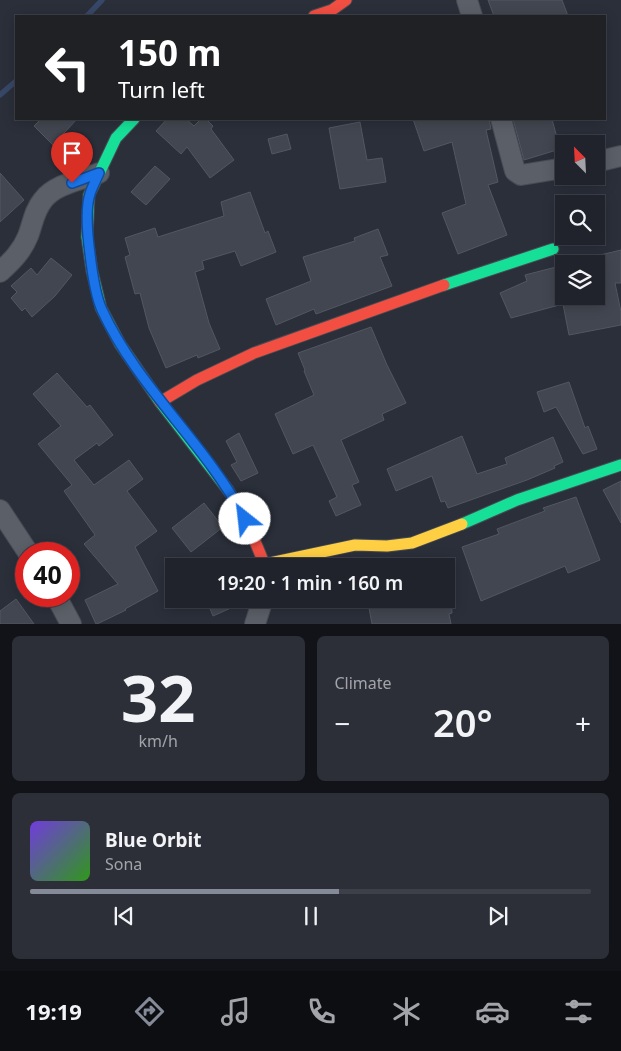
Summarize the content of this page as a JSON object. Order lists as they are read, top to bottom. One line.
{"north":"top left","page":{"turn":["150 m","Turn left"],"limit":"40","trip":"19:20 · 1 min · 160 m","tile":[["32","km/h"],"Climate"],"heat":["−","20°","+"],"song":["Blue Orbit","Sona"],"tabs":"19:19"}}
